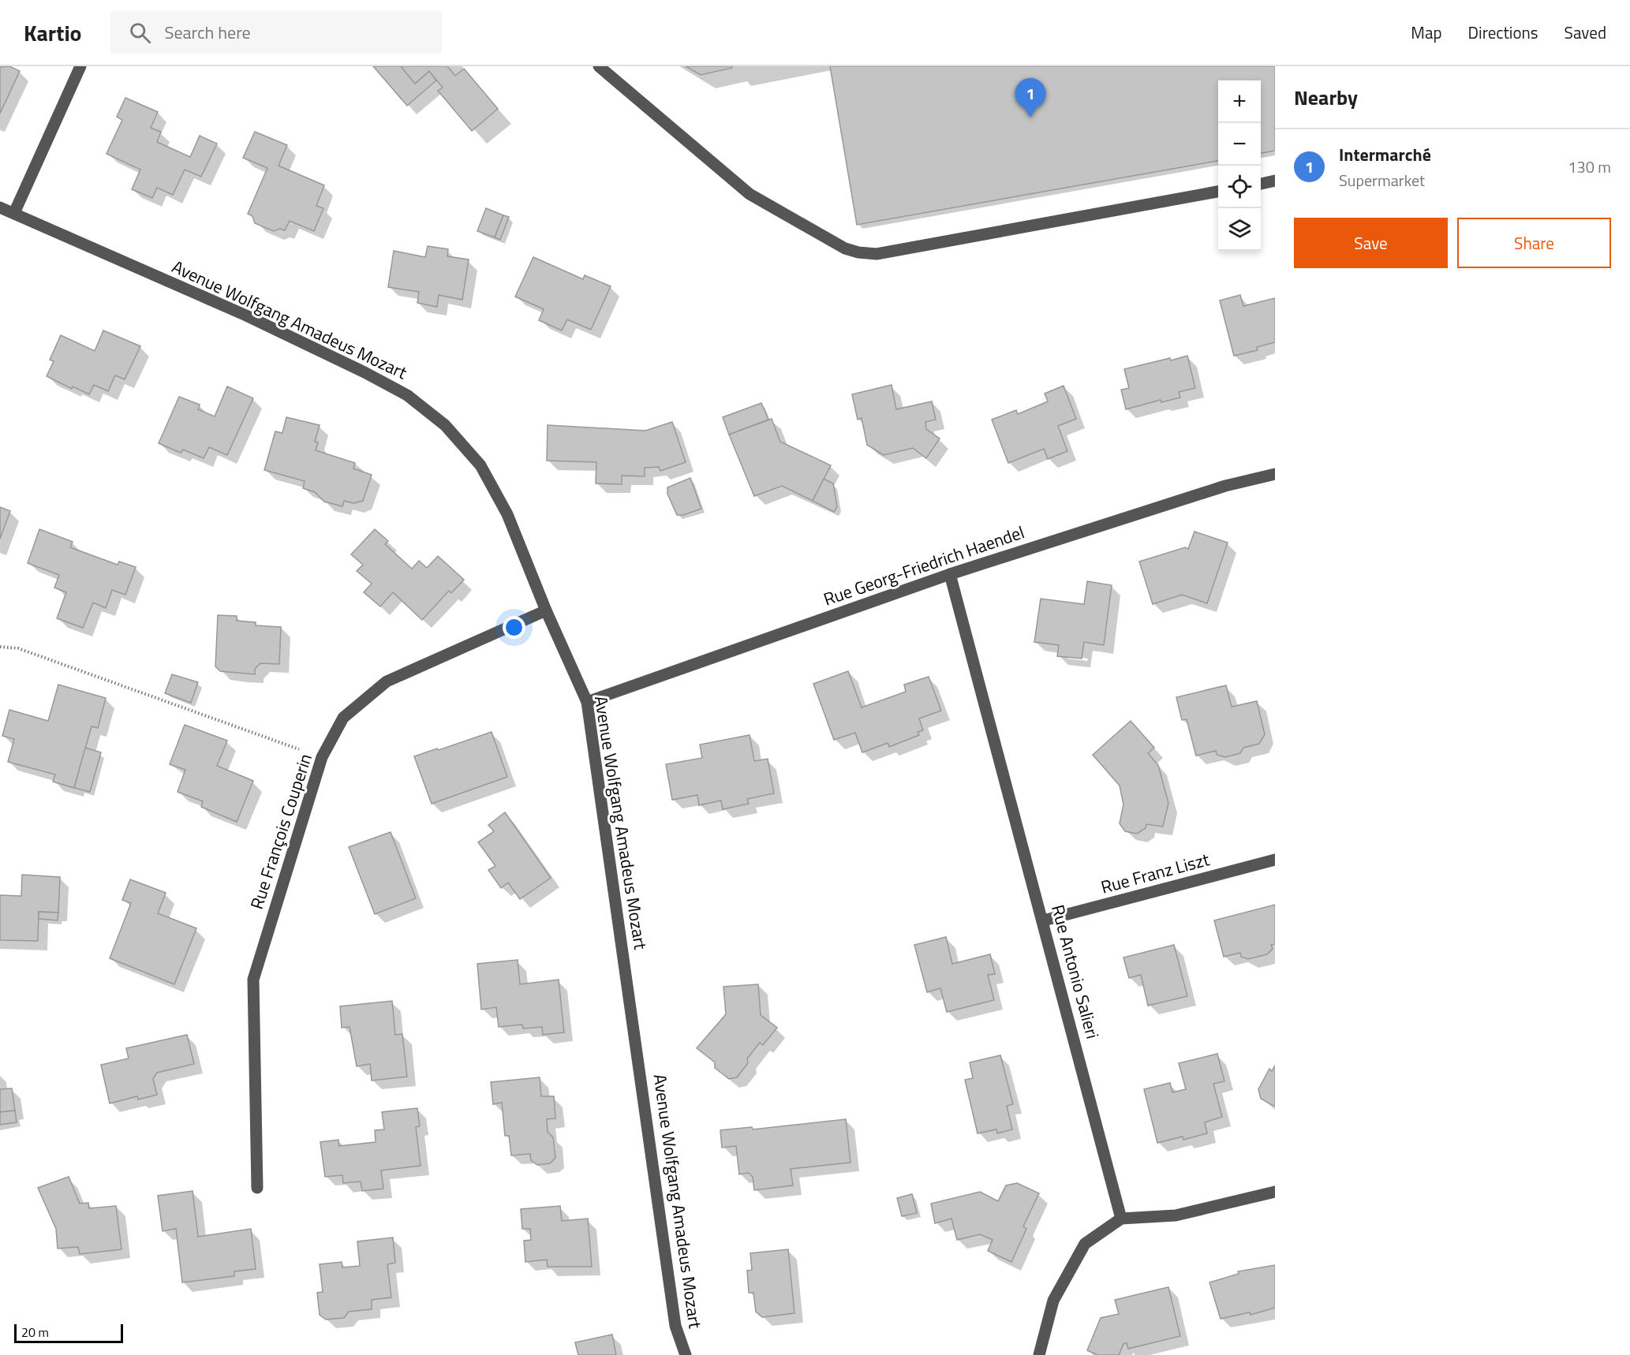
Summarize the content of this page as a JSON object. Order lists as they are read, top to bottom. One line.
{"streets":{"street":["Avenue Wolfgang Amadeus Mozart","Rue Georg-Friedrich Haendel","Rue François Couperin","Rue Franz Liszt","Rue Antonio Salieri"]},"crossings":[["Avenue Wolfgang Amadeus Mozart","Rue Georg-Friedrich Haendel"],["Avenue Wolfgang Amadeus Mozart","Rue François Couperin"],["Rue Georg-Friedrich Haendel","Rue Antonio Salieri"],["Rue Franz Liszt","Rue Antonio Salieri"]],"scale_bar":"20 m","page":{"header":"Kartio","search":"Search here","nav":["Map","Directions","Saved"],"heading":"Nearby","pins":"1","map_buttons":["+","−"],"list":[{"mark":"1","name":"Intermarché","note":"Supermarket","value":"130 m"}],"buttons":["Save","Share"],"scale":"20 m"}}
